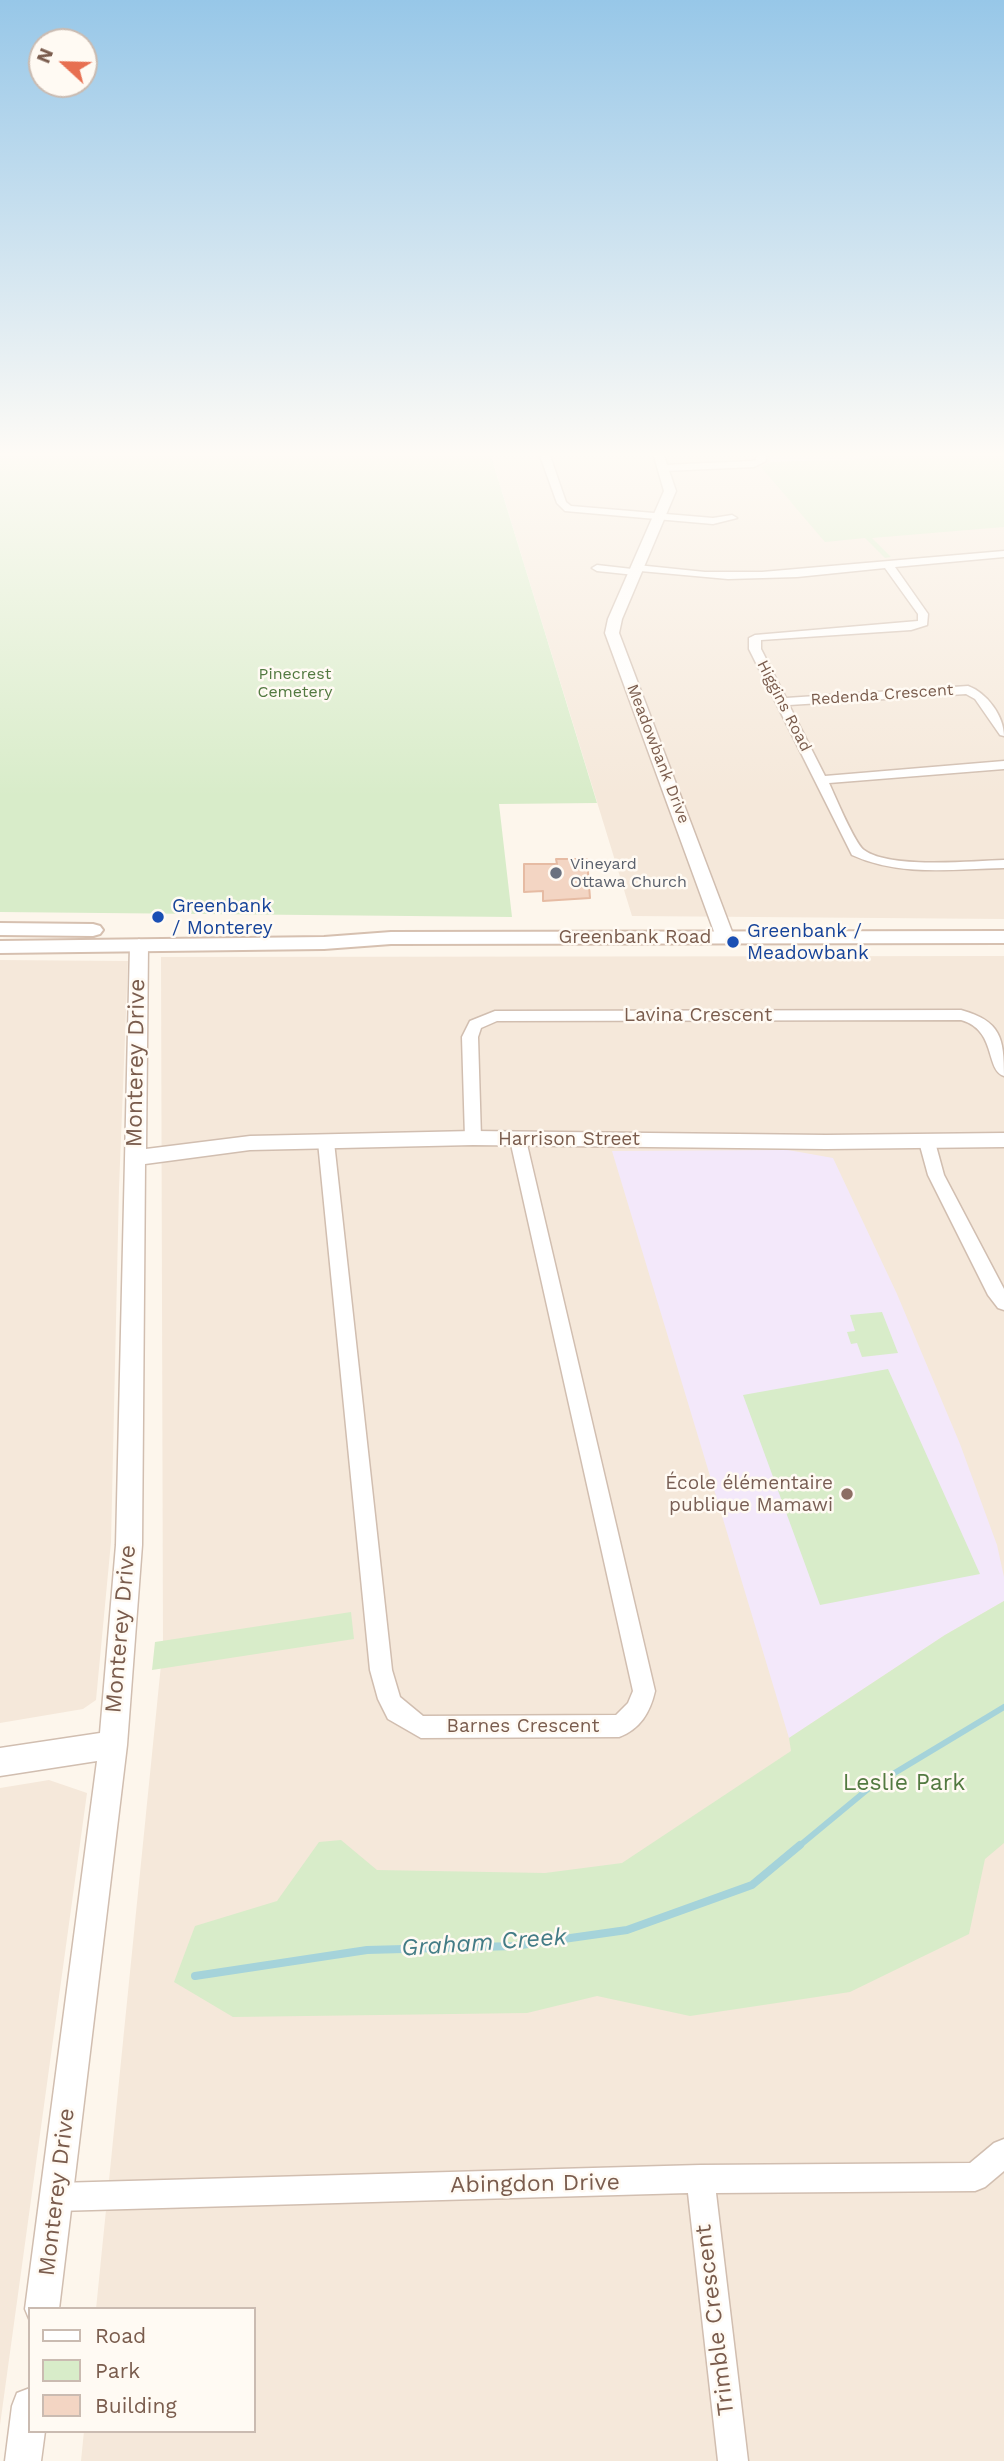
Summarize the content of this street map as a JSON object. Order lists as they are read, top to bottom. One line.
{"streets":{"main road":["Greenbank Road"],"street":["Redenda Crescent","Higgins Road","Meadowbank Drive","Lavina Crescent","Monterey Drive","Harrison Street","Barnes Crescent","Abingdon Drive","Trimble Crescent"]},"crossings":[["Redenda Crescent","Higgins Road"],["Meadowbank Drive","Greenbank Road"],["Greenbank Road","Monterey Drive"],["Lavina Crescent","Harrison Street"],["Monterey Drive","Harrison Street"],["Monterey Drive","Abingdon Drive"],["Harrison Street","Barnes Crescent"],["Abingdon Drive","Trimble Crescent"]],"water":["Graham Creek"],"parks":["Pinecrest Cemetery","Leslie Park"],"places":["Vineyard Ottawa Church","Greenbank / Monterey","Greenbank / Meadowbank","École élémentaire publique Mamawi"],"legend":["Road","Park","Building"],"north":"left"}
